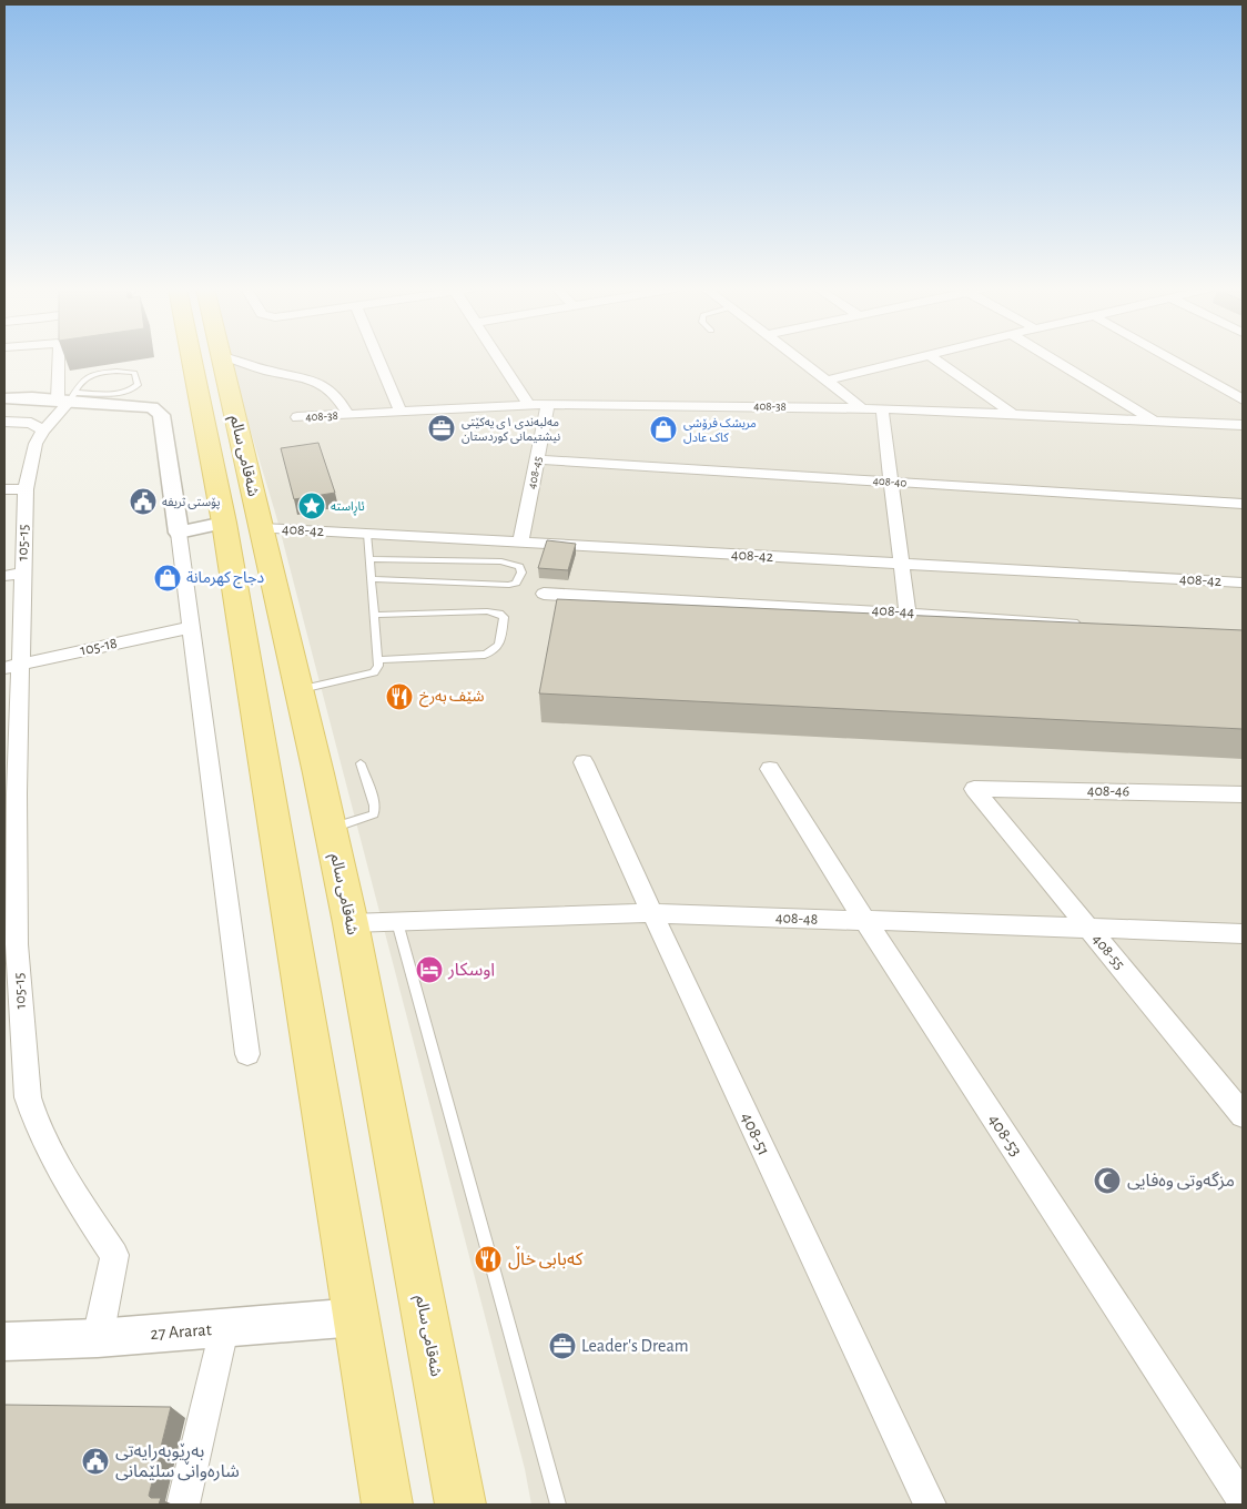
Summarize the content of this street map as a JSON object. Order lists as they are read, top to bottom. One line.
{"streets":{"main road":["شەقامی سالم"],"street":["408-38","408-45","408-40","408-42","105-15","408-44","105-18","408-46","408-48","408-55","408-51","408-53","27 Ararat"]},"crossings":[["408-38","408-45"],["شەقامی سالم","408-42"],["شەقامی سالم","408-48"],["شەقامی سالم","27 Ararat"],["408-45","408-40"],["408-45","408-42"],["105-15","105-18"],["105-15","27 Ararat"],["408-46","408-55"],["408-48","408-55"],["408-48","408-51"],["408-48","408-53"]],"places":{"office":["مەلبەندی ١ی یەکێتی نیشتیمانی کوردستان","Leader's Dream"],"shop":["مریشک فرۆشی کاک عادل","دجاج كهرمانة"],"public building":["پۆستی تریفە","بەڕێوبەرایەتی شارەوانی سلێمانی"],"place":["ئاڕاستە"],"restaurant":["شێف بەرخ","کەبابی خاڵ"],"hotel":["اوسكار"],"mosque":["مزگەوتی وەفایی"]}}
